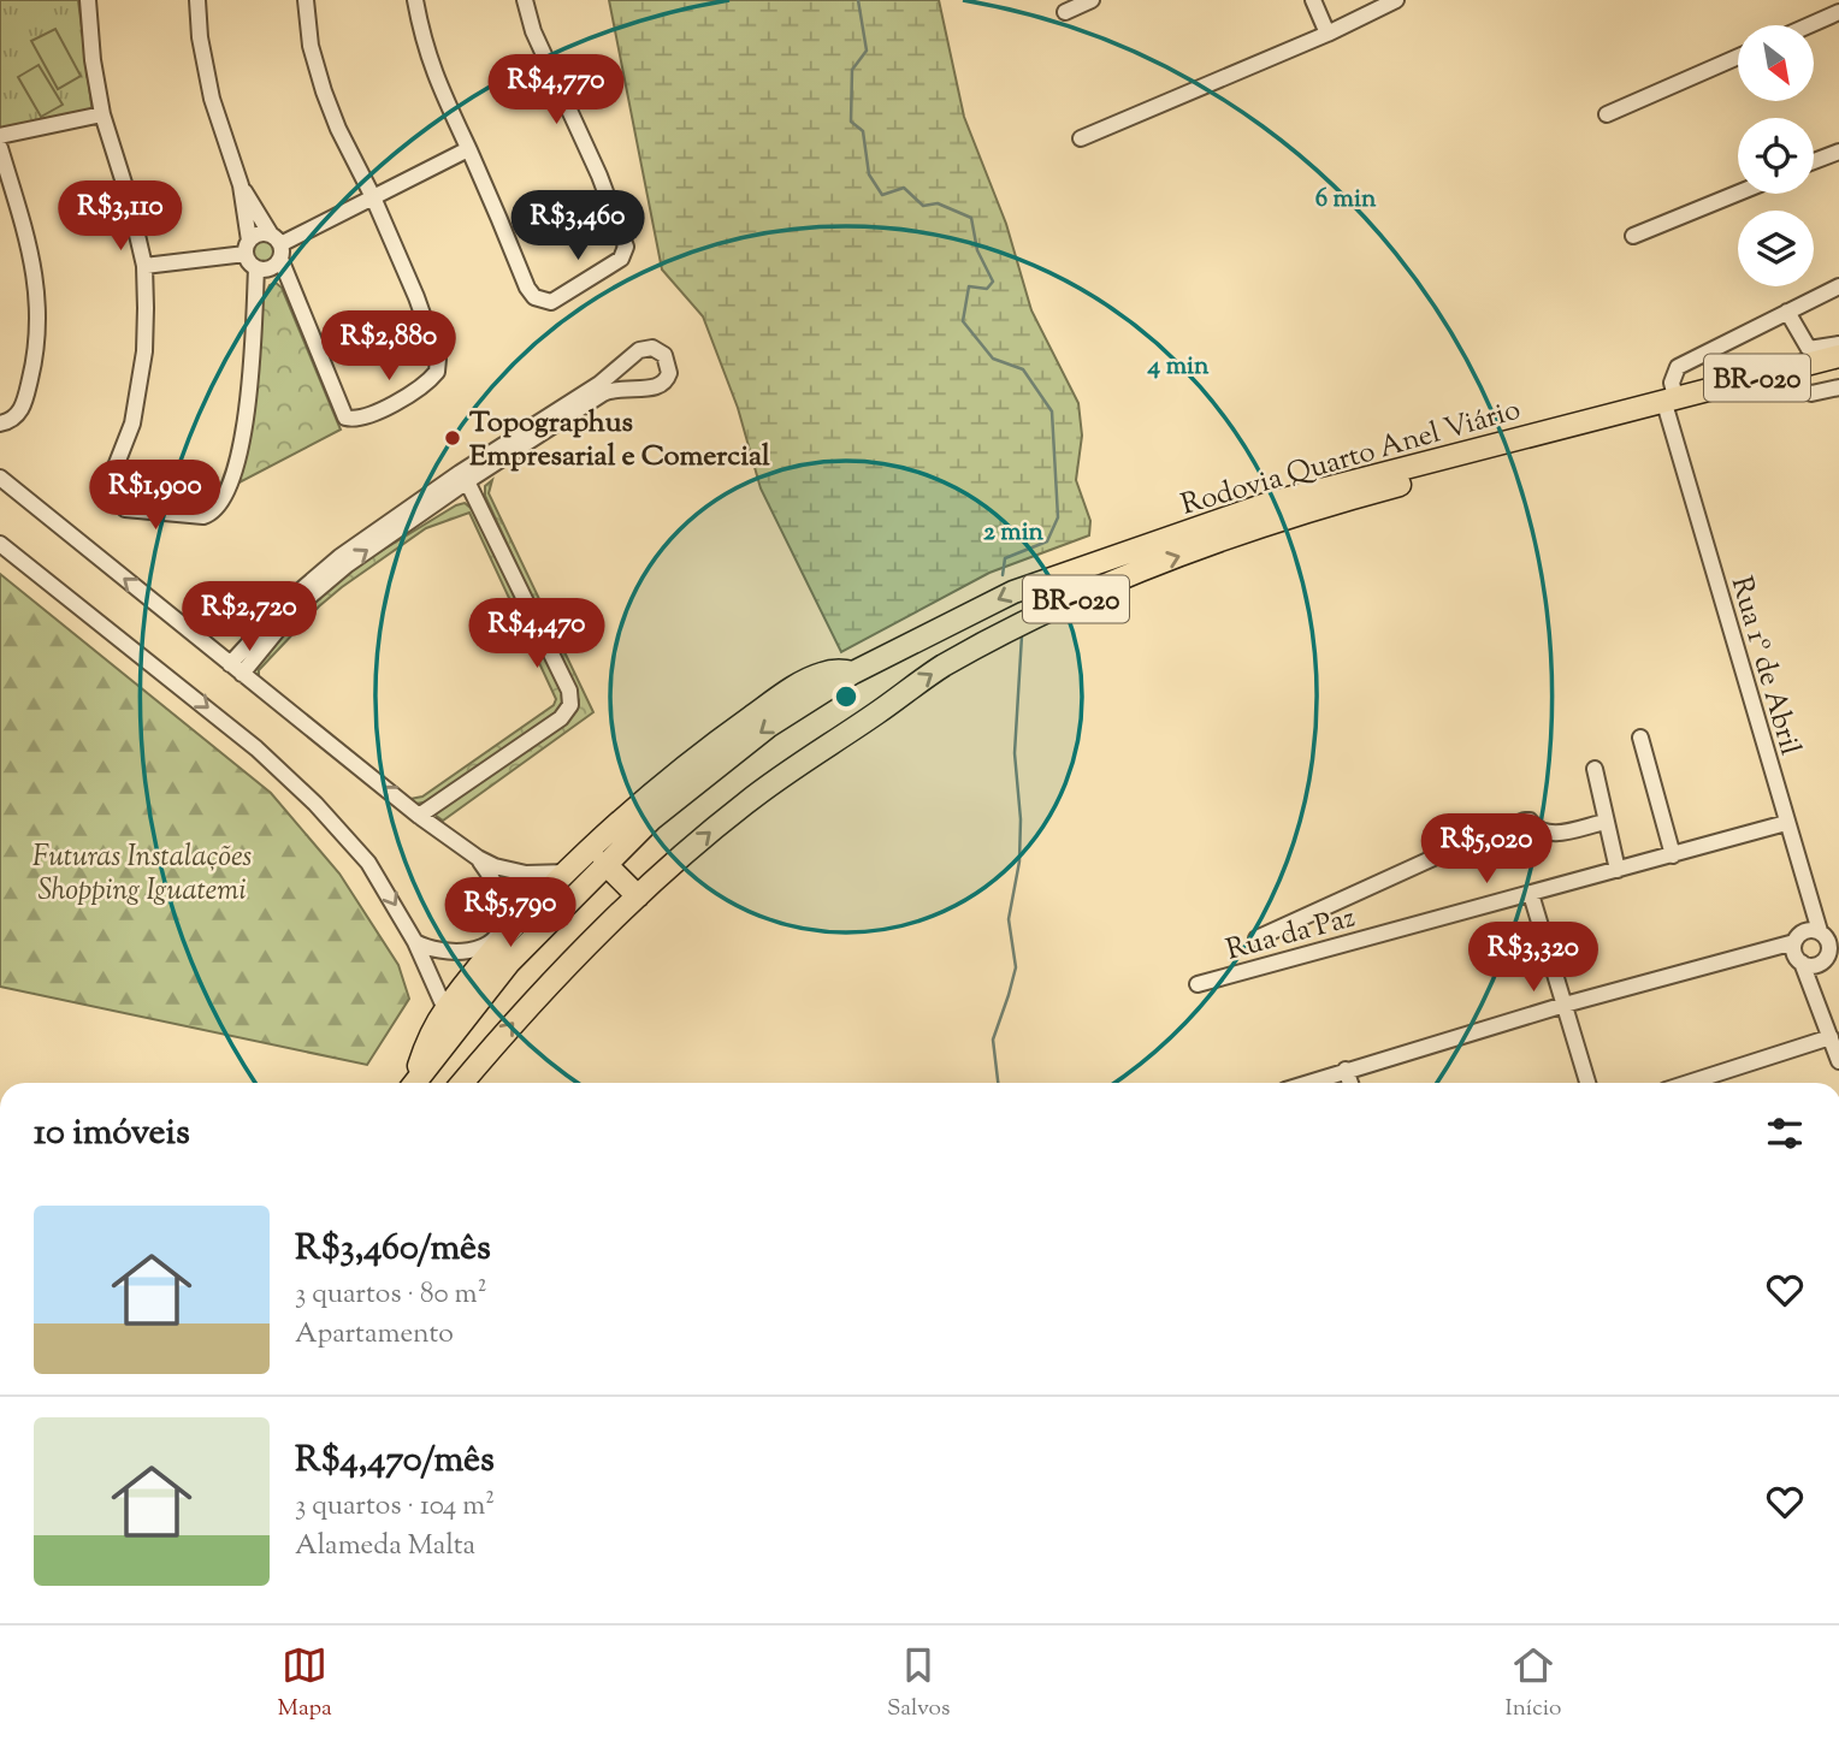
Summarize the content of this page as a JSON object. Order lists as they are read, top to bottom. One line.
{"streets":{"highway":["BR-020","Rodovia Quarto Anel Viário"],"street":["Rua 1º de Abril","Rua da Paz"]},"crossings":[["Rodovia Quarto Anel Viário","Rua 1º de Abril"],["Rua 1º de Abril","Rua da Paz"]],"parks":["Futuras Instalações Shopping Iguatemi"],"places":["Topographus Empresarial e Comercial"],"north":"bottom right","page":{"price":["R$4,770","R$3,110","R$3,460","R$2,880","R$1,900","R$2,720","R$4,470","R$5,020","R$5,790","R$3,320"],"heading":"10 imóveis","list":[{"name":"R$3,460/mês","note":"3 quartos · 80 m² · Apartamento"},{"name":"R$4,470/mês","note":"3 quartos · 104 m² · Alameda Malta"}],"tabs":["Mapa","Salvos","Início"]},"rings":["6 min","4 min","2 min"]}
